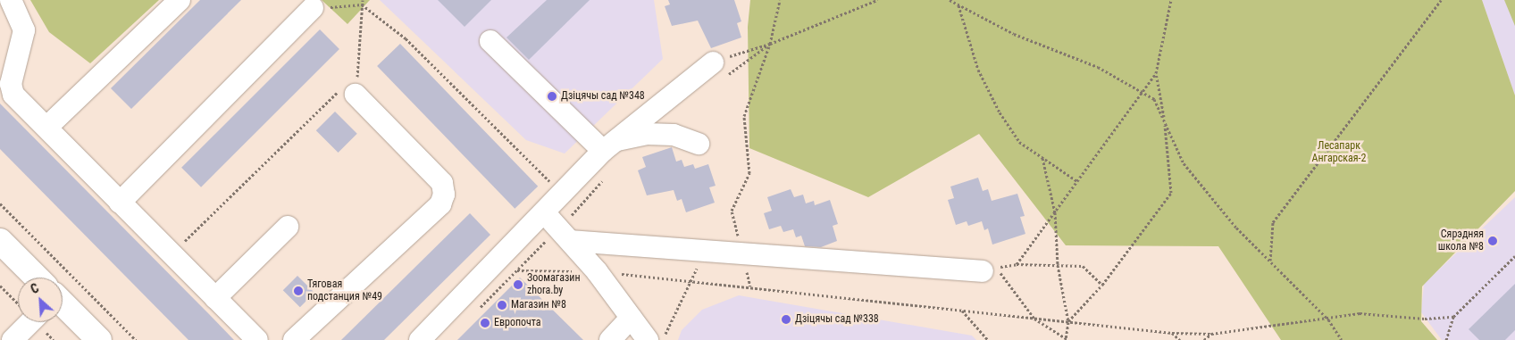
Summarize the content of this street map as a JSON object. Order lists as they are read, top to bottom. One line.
{"parks":["Лесапарк Ангарская-2"],"places":["Дзіцячы сад №348","Сярэдняя школа №8","Зоомагазин zhora.by","Тяговая подстанция №49","Магазин №8","Дзіцячы сад №338","Европочта"],"north":"top left"}
